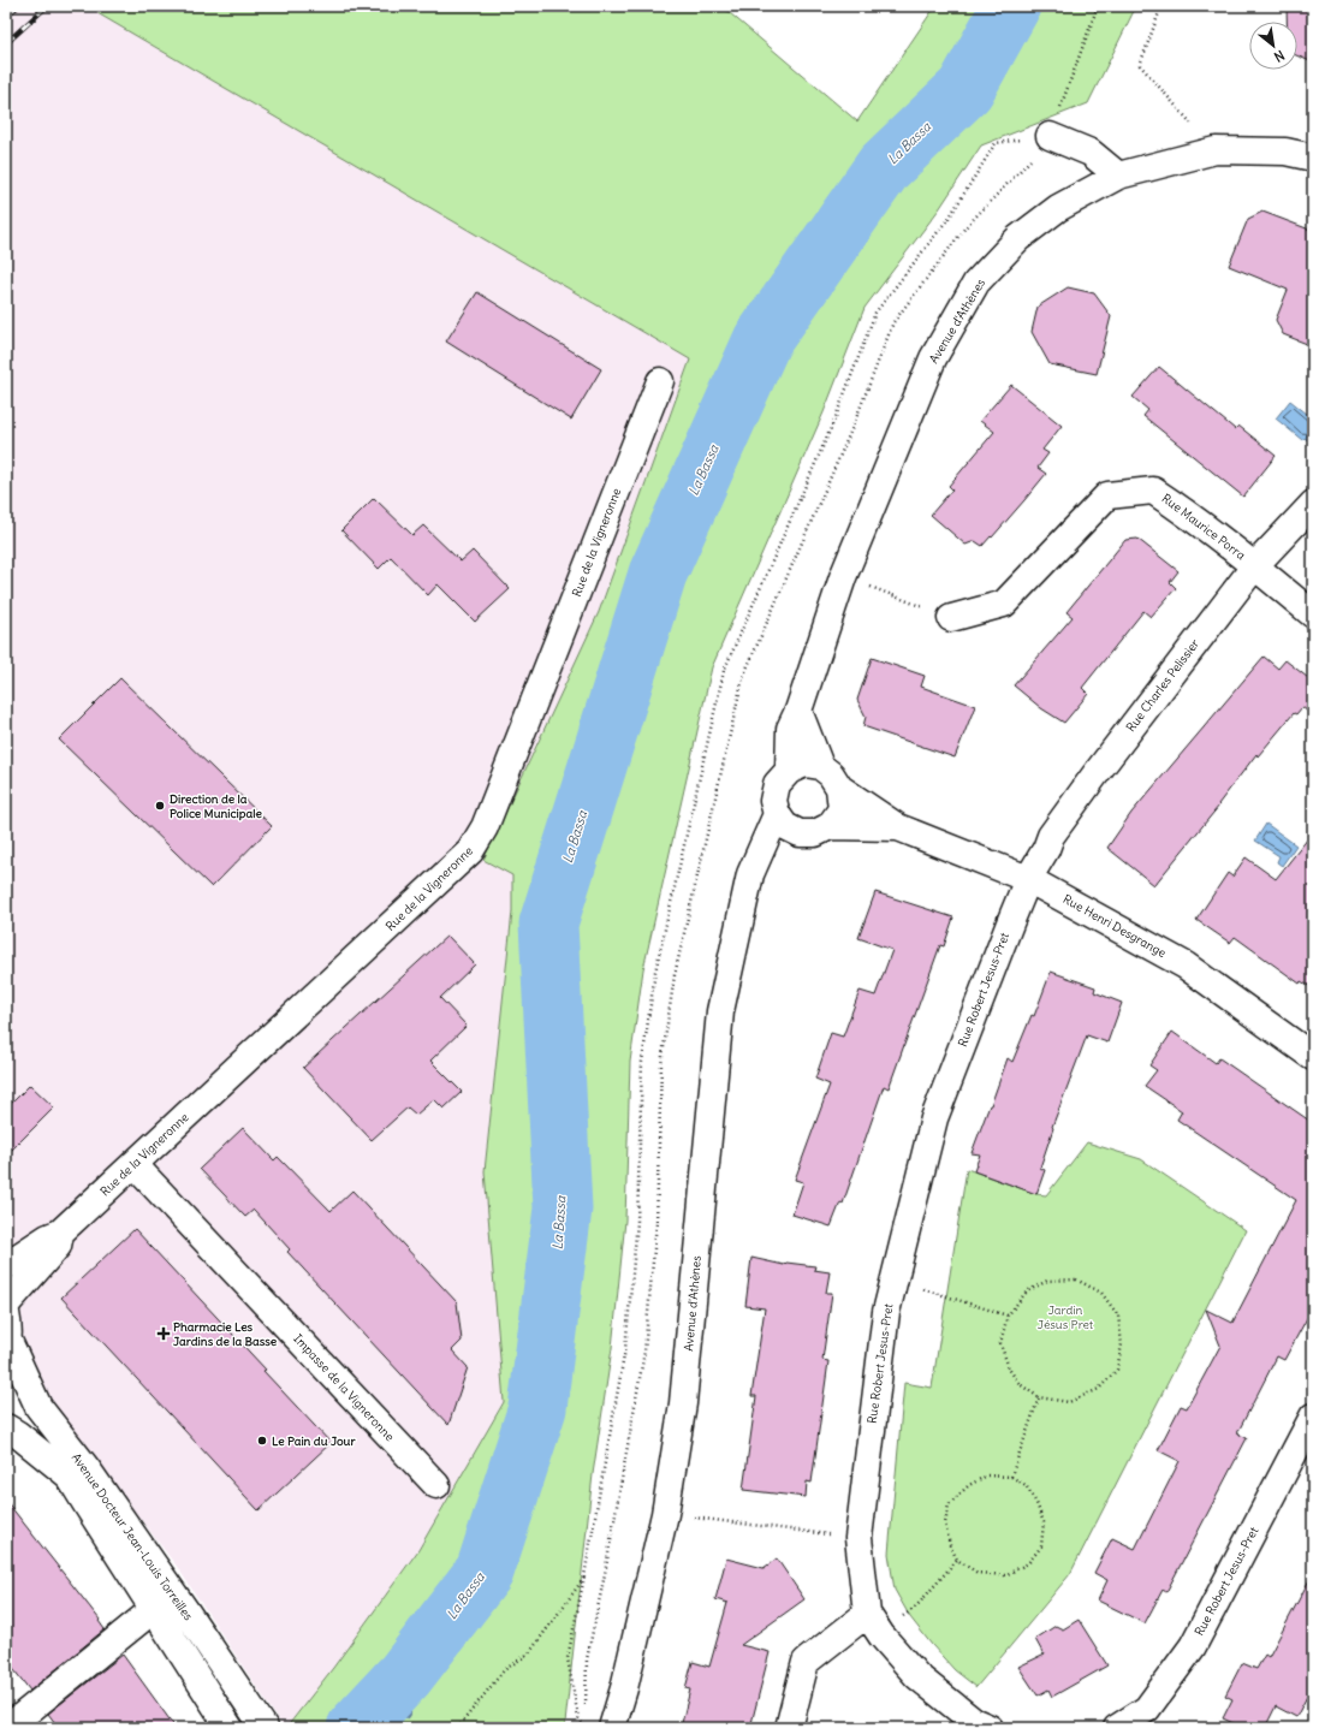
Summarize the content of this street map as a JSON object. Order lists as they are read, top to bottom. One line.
{"streets":{"street":["Avenue d'Athènes","Rue Maurice Porra","Rue de la Vigneronne","Rue Charles Pelissier","Rue Henri Desgrange","Rue Robert Jesus-Pret","Impasse de la Vigneronne","Avenue Docteur Jean-Louis Torreilles"]},"crossings":[["Avenue d'Athènes","Rue Henri Desgrange"],["Rue Maurice Porra","Rue Charles Pelissier"],["Rue de la Vigneronne","Impasse de la Vigneronne"],["Rue Charles Pelissier","Rue Henri Desgrange"],["Rue Charles Pelissier","Rue Robert Jesus-Pret"],["Rue Henri Desgrange","Rue Robert Jesus-Pret"]],"water":["La Bassa"],"parks":["Jardin Jésus Pret"],"places":{"other":["Direction de la Police Municipale","Le Pain du Jour"],"health":["Pharmacie Les Jardins de la Basse"]},"north":"bottom right"}
